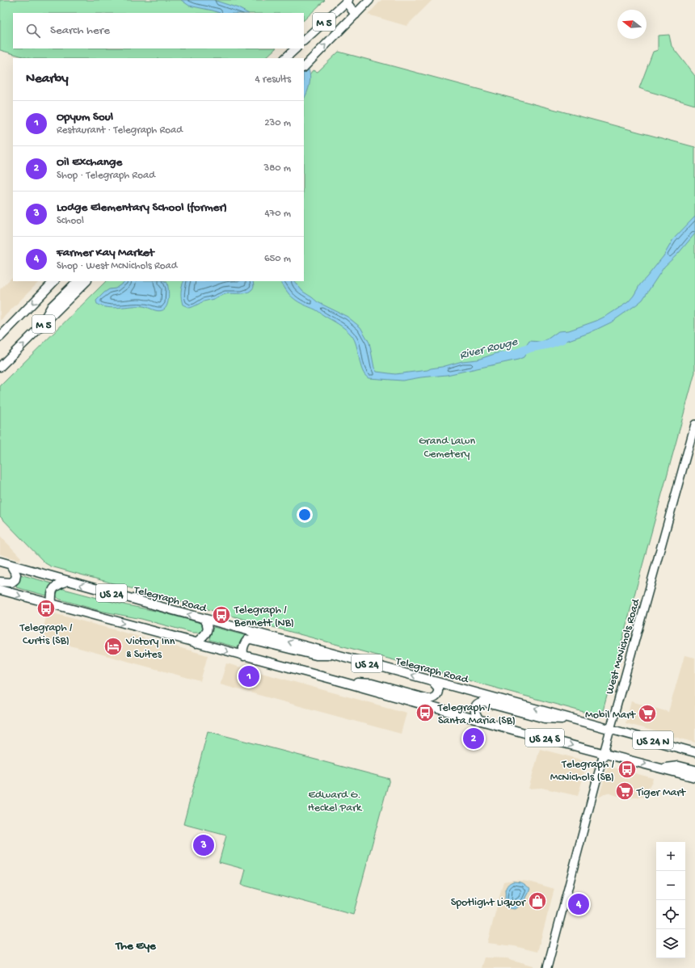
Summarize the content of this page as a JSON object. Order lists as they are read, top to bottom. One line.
{"streets":{"main road":["M 5","US 24","Telegraph Road","West McNichols Road","US 24 S","US 24 N"]},"crossings":[["US 24","Telegraph Road"],["US 24","US 24 S"],["Telegraph Road","West McNichols Road"],["Telegraph Road","US 24 S"],["West McNichols Road","US 24 S"]],"districts":["The Eye"],"water":["River Rouge"],"parks":["Grand Lawn Cemetery","Edward G. Heckel Park"],"places":{"bus stop":["Telegraph / Curtis (SB)","Telegraph / Bennett (NB)","Telegraph / Santa Maria (SB)","Telegraph / McNichols (SB)"],"hotel":["Victory Inn & Suites"],"supermarket":["Mobil Mart","Tiger Mart"],"shop":["Spotlight Liquor"]},"north":"left","page":{"search":"Search here","heading":["Nearby","4 results"],"list":[{"mark":"1","name":"Opyum Soul","note":"Restaurant · Telegraph Road","value":"230 m"},{"mark":"2","name":"Oil Exchange","note":"Shop · Telegraph Road","value":"380 m"},{"mark":"3","name":"Lodge Elementary School (former)","note":"School","value":"470 m"},{"mark":"4","name":"Farmer Kay Market","note":"Shop · West McNichols Road","value":"650 m"}],"pins":["1","2","3","4"],"map_buttons":["+","−"]}}
